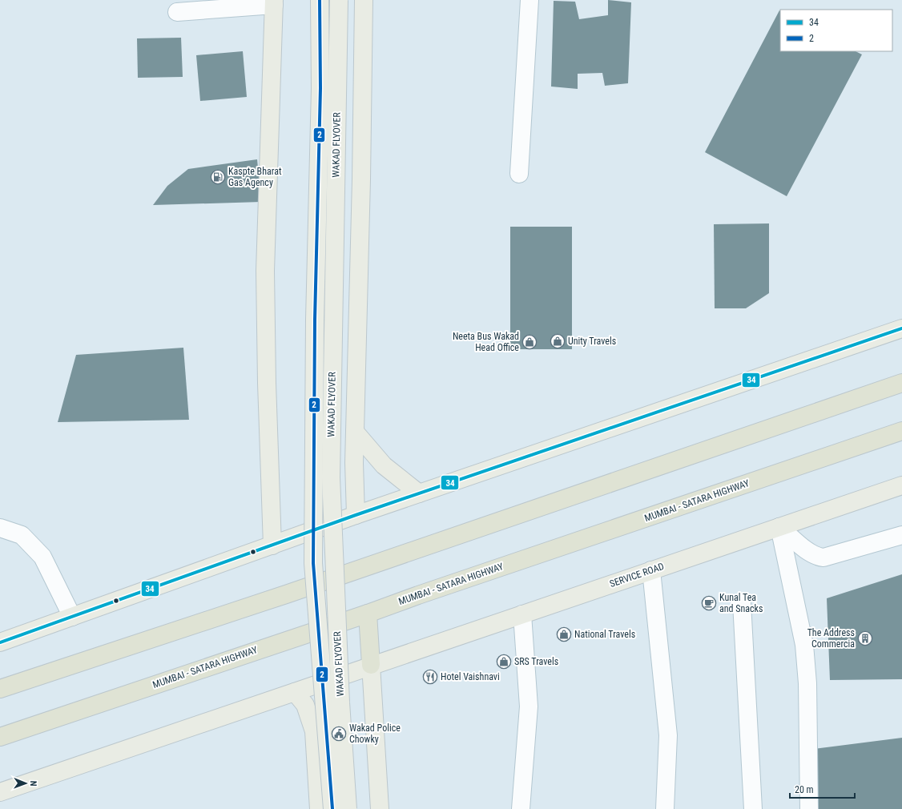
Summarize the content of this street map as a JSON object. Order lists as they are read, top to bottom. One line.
{"streets":{"highway":["MUMBAI - SATARA HIGHWAY"],"main road":["WAKAD FLYOVER","SERVICE ROAD"]},"places":{"fuel station":["Kaspte Bharat Gas Agency"],"shop":["Unity Travels","Neeta Bus Wakad Head Office","National Travels","SRS Travels"],"cafe":["Kunal Tea and Snacks"],"building":["The Address Commercia"],"restaurant":["Hotel Vaishnavi"],"public building":["Wakad Police Chowky"]},"lines":["transit line 2","transit line 34"],"legend":["34","2"],"scale_bar":"20 m","north":"right"}
